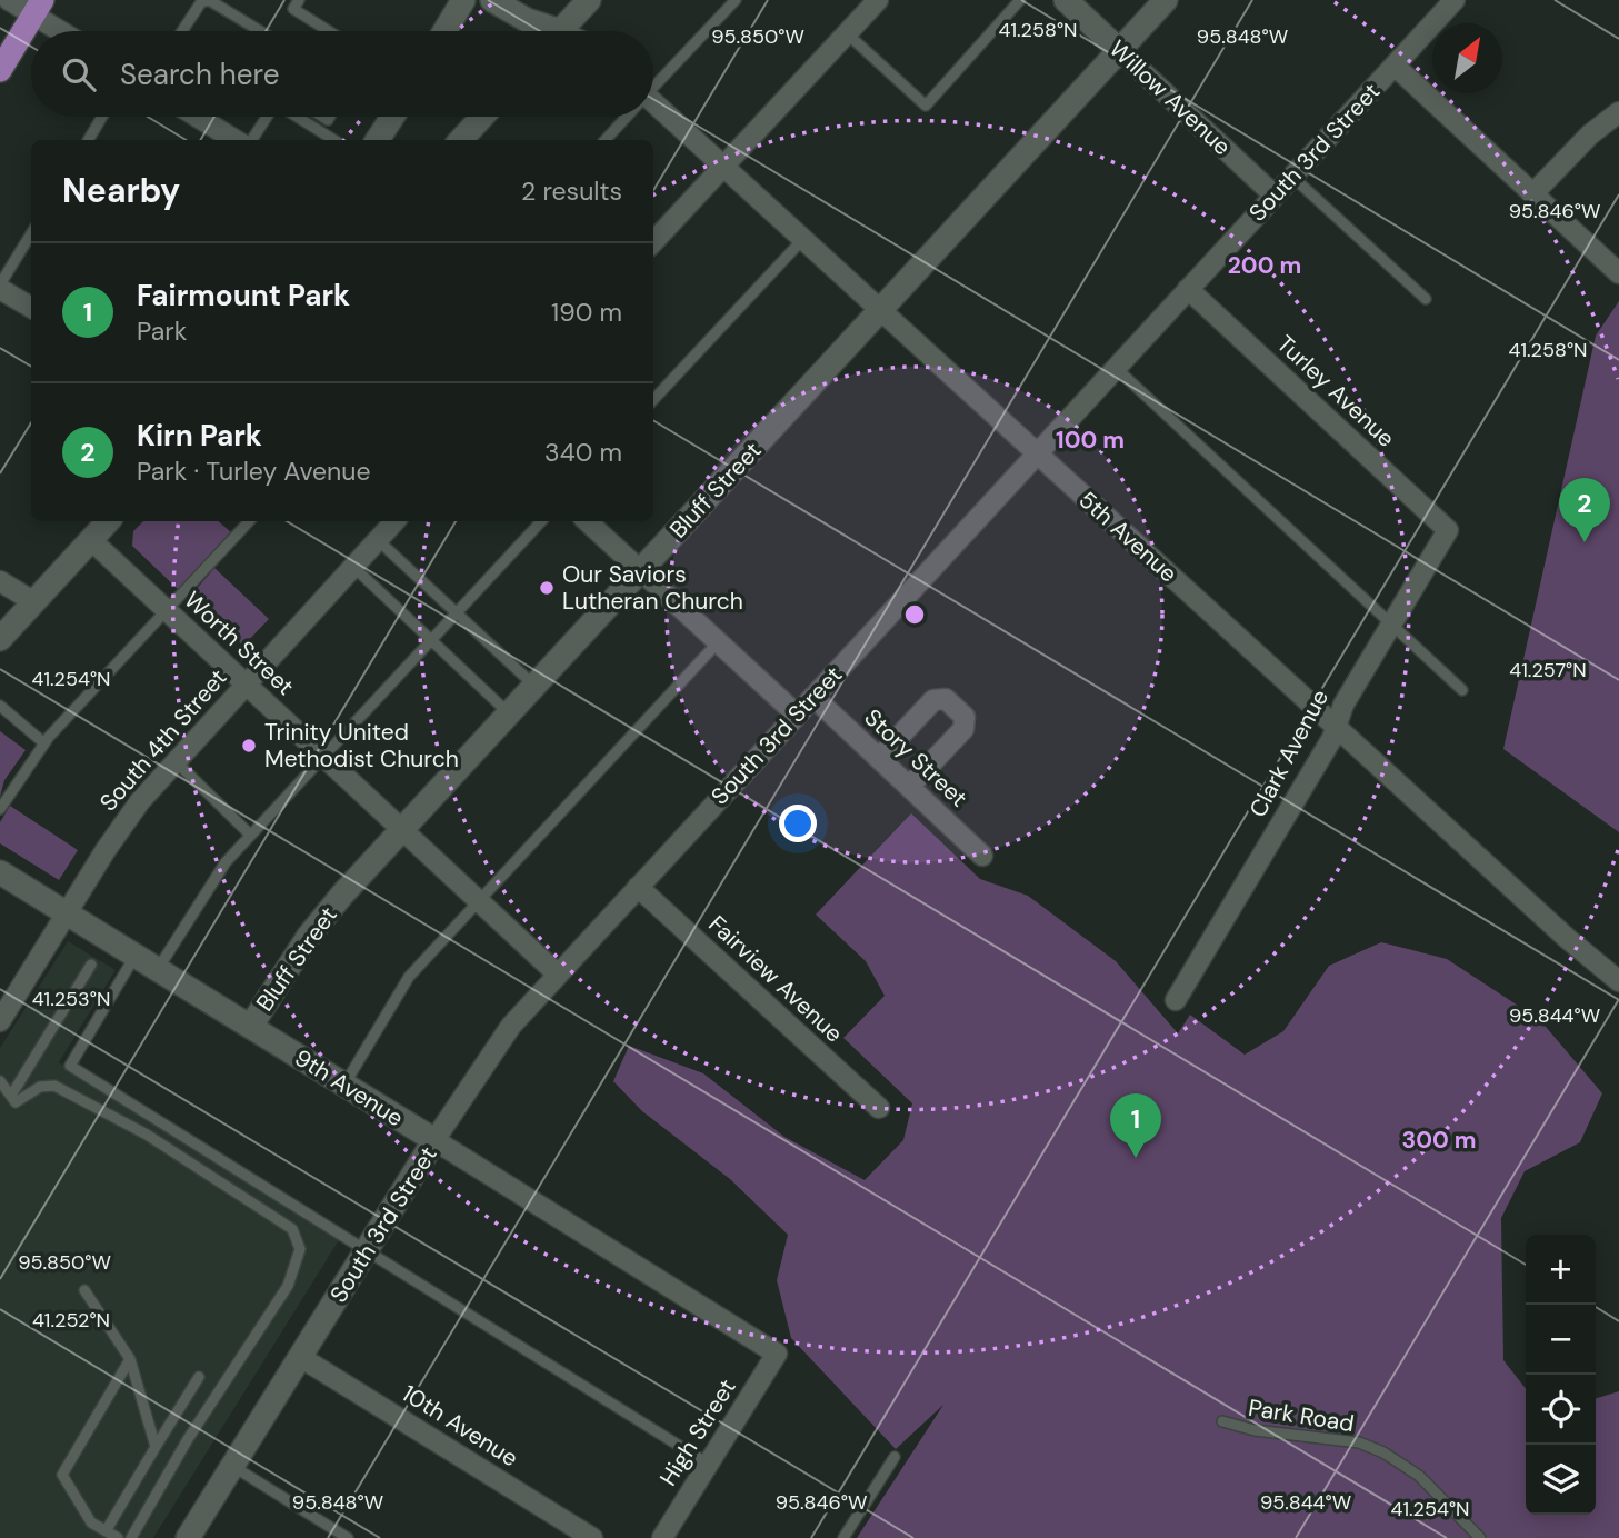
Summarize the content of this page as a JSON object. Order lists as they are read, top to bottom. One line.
{"streets":{"main road":["Willow Avenue","South 3rd Street","Bluff Street","9th Avenue"],"street":["Turley Avenue","5th Avenue","Worth Street","South 4th Street","Clark Avenue","Story Street","Fairview Avenue","10th Avenue","High Street"],"lane":["Park Road"]},"crossings":[["Willow Avenue","South 3rd Street"],["Willow Avenue","Bluff Street"],["South 3rd Street","Turley Avenue"],["South 3rd Street","5th Avenue"],["South 3rd Street","Worth Street"],["South 3rd Street","Story Street"],["South 3rd Street","Fairview Avenue"],["South 3rd Street","9th Avenue"],["South 3rd Street","10th Avenue"],["Turley Avenue","Clark Avenue"],["Bluff Street","5th Avenue"],["Bluff Street","Worth Street"],["Bluff Street","9th Avenue"],["5th Avenue","Clark Avenue"],["Worth Street","South 4th Street"],["South 4th Street","9th Avenue"],["9th Avenue","High Street"]],"places":["Our Saviors Lutheran Church","Trinity United Methodist Church"],"north":"top right","page":{"search":"Search here","heading":["Nearby","2 results"],"list":[{"mark":"1","name":"Fairmount Park","note":"Park","value":"190 m"},{"mark":"2","name":"Kirn Park","note":"Park · Turley Avenue","value":"340 m"}],"pins":["2","1"],"map_buttons":["+","−"]},"coordinates":["41.258°N","95.848°W","95.850°W","95.846°W","41.257°N","41.254°N","41.253°N","95.844°W","41.252°N"],"rings":["200 m","100 m","300 m"]}
